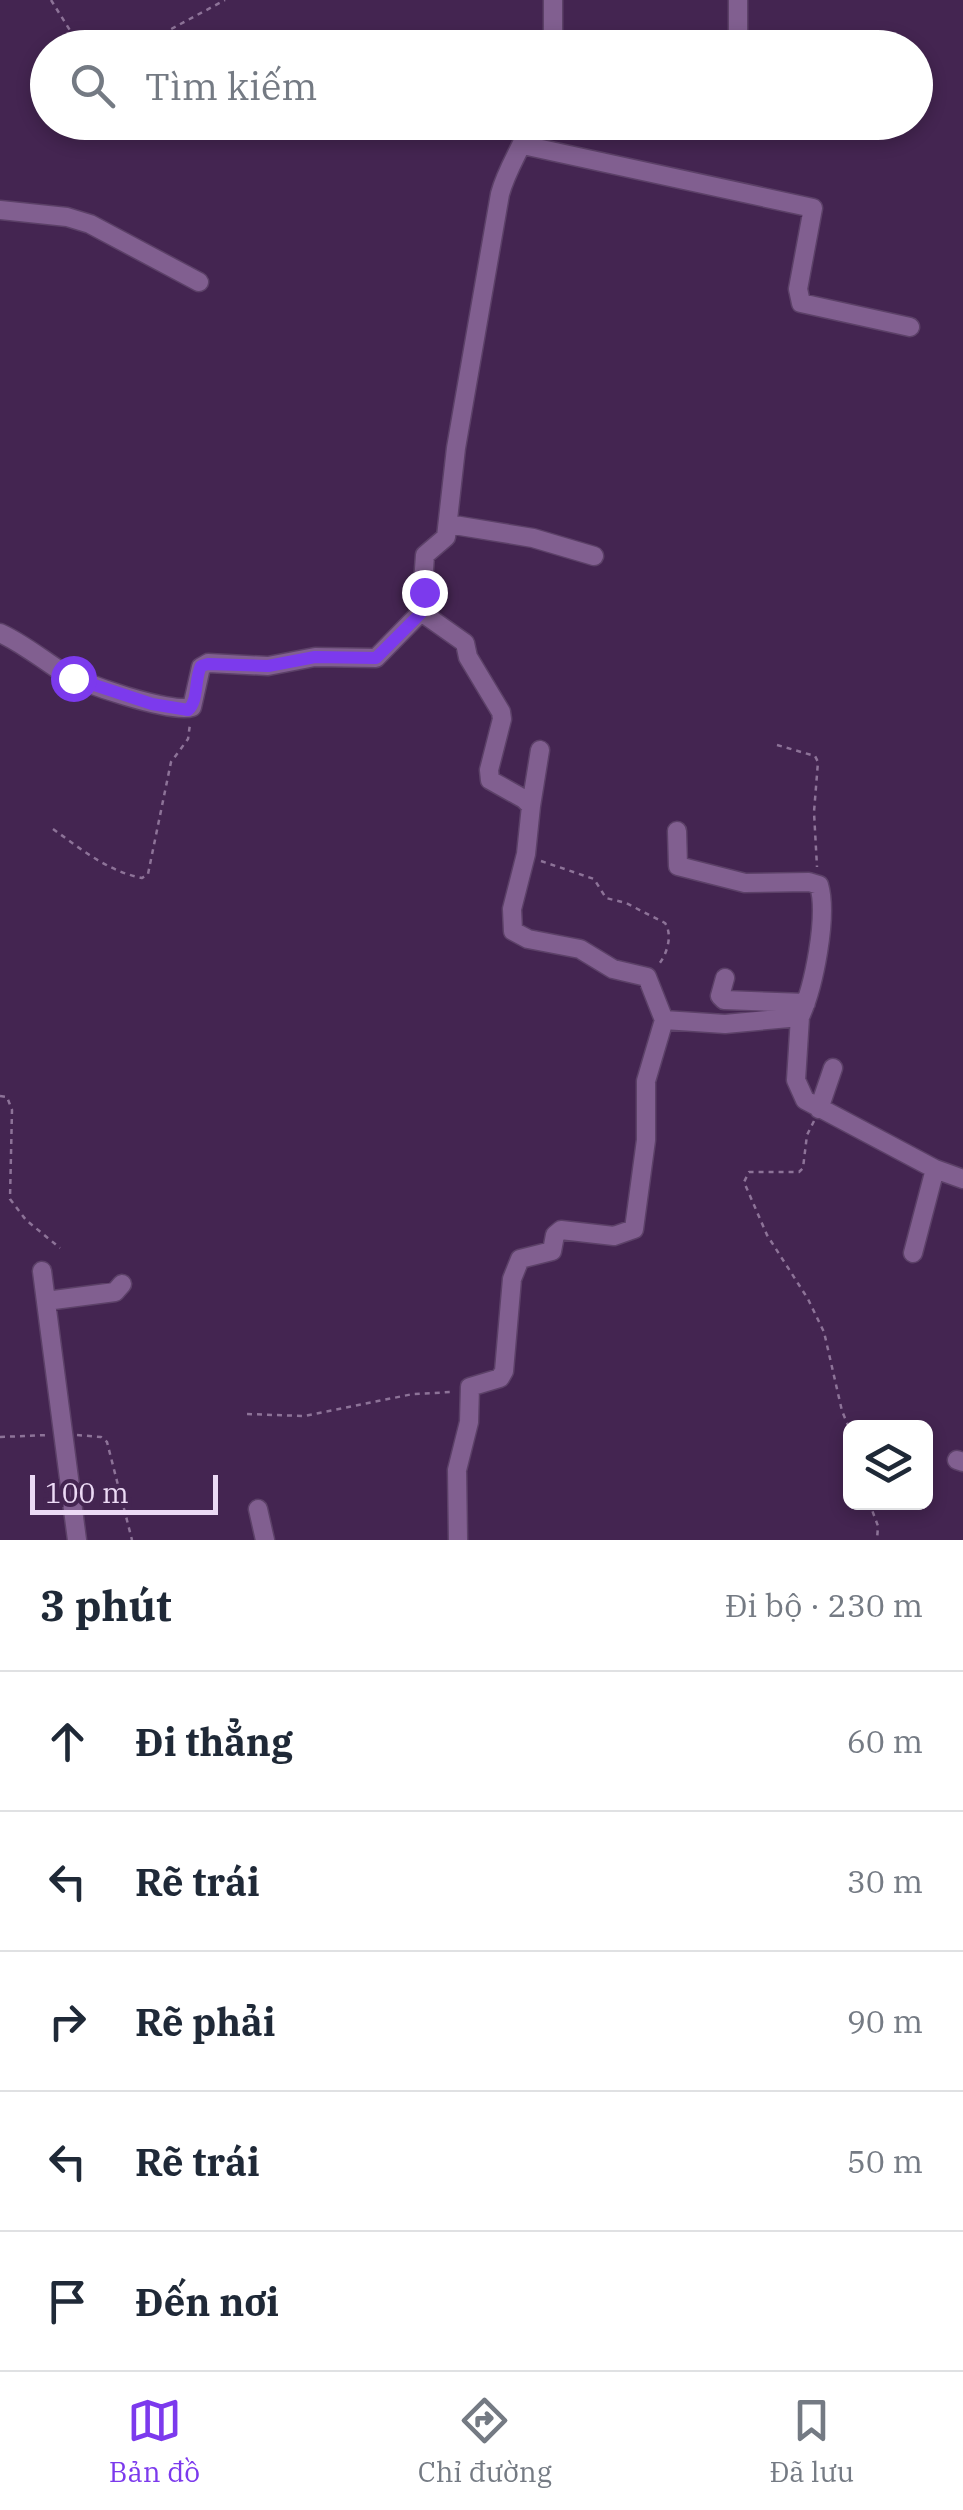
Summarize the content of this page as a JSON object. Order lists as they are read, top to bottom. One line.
{"scale_bar":"100 m","page":{"search":"Tìm kiếm","scale":"100 m","heading":["3 phút","Đi bộ · 230 m"],"list":[["Đi thẳng","60 m"],["Rẽ trái","30 m"],["Rẽ phải","90 m"],["Rẽ trái","50 m"],"Đến nơi"],"nav":["Bản đồ","Chỉ đường","Đã lưu"]}}
